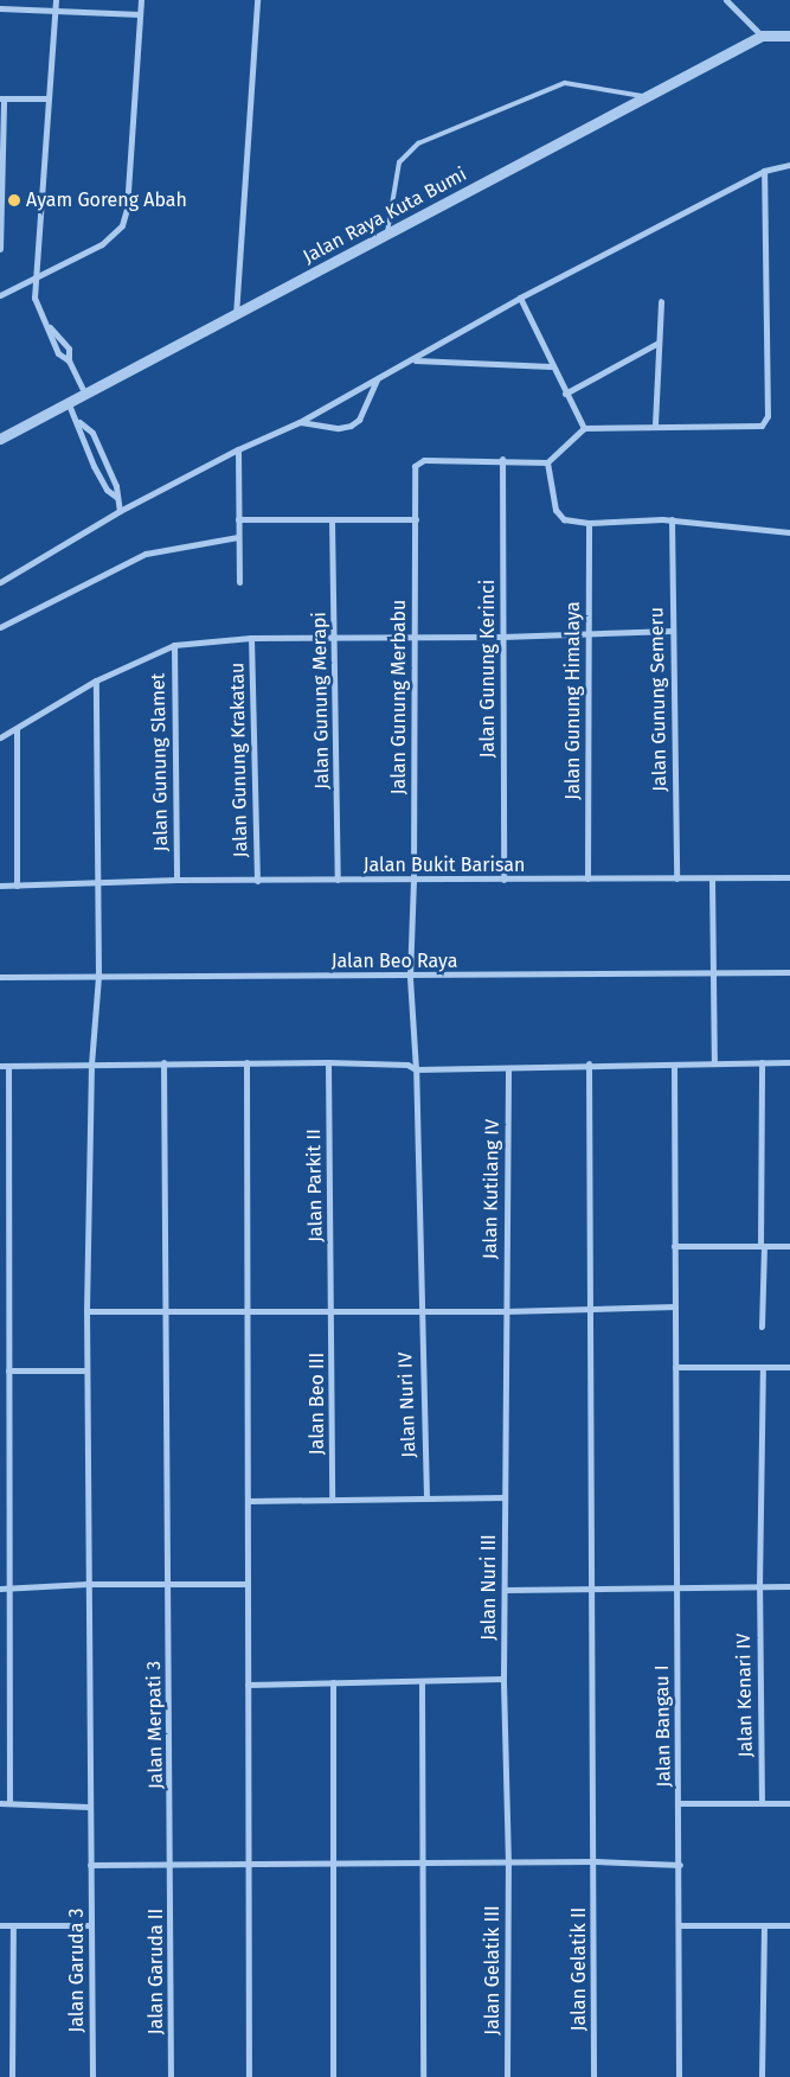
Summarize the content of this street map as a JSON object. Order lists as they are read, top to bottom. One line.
{"streets":{"street":["Jalan Raya Kuta Bumi","Jalan Gunung Kerinci","Jalan Gunung Merbabu","Jalan Gunung Semeru","Jalan Gunung Merapi","Jalan Gunung Himalaya","Jalan Gunung Krakatau","Jalan Gunung Slamet","Jalan Bukit Barisan","Jalan Beo Raya","Jalan Parkit II","Jalan Kutilang IV","Jalan Beo III","Jalan Nuri IV","Jalan Nuri III","Jalan Kenari IV","Jalan Merpati 3","Jalan Bangau I","Jalan Gelatik II","Jalan Garuda 3","Jalan Gelatik III","Jalan Garuda II"]},"crossings":[["Jalan Gunung Kerinci","Jalan Gunung Merbabu"],["Jalan Gunung Kerinci","Jalan Bukit Barisan"],["Jalan Gunung Merbabu","Jalan Bukit Barisan"],["Jalan Gunung Merbabu","Jalan Beo Raya"],["Jalan Gunung Merbabu","Jalan Nuri IV"],["Jalan Gunung Semeru","Jalan Bukit Barisan"],["Jalan Gunung Merapi","Jalan Bukit Barisan"],["Jalan Gunung Himalaya","Jalan Bukit Barisan"],["Jalan Gunung Krakatau","Jalan Bukit Barisan"],["Jalan Gunung Slamet","Jalan Bukit Barisan"],["Jalan Bukit Barisan","Jalan Garuda 3"],["Jalan Beo Raya","Jalan Garuda 3"],["Jalan Parkit II","Jalan Beo III"],["Jalan Kutilang IV","Jalan Nuri III"],["Jalan Nuri III","Jalan Gelatik III"],["Jalan Merpati 3","Jalan Garuda II"]],"places":["Ayam Goreng Abah"]}
